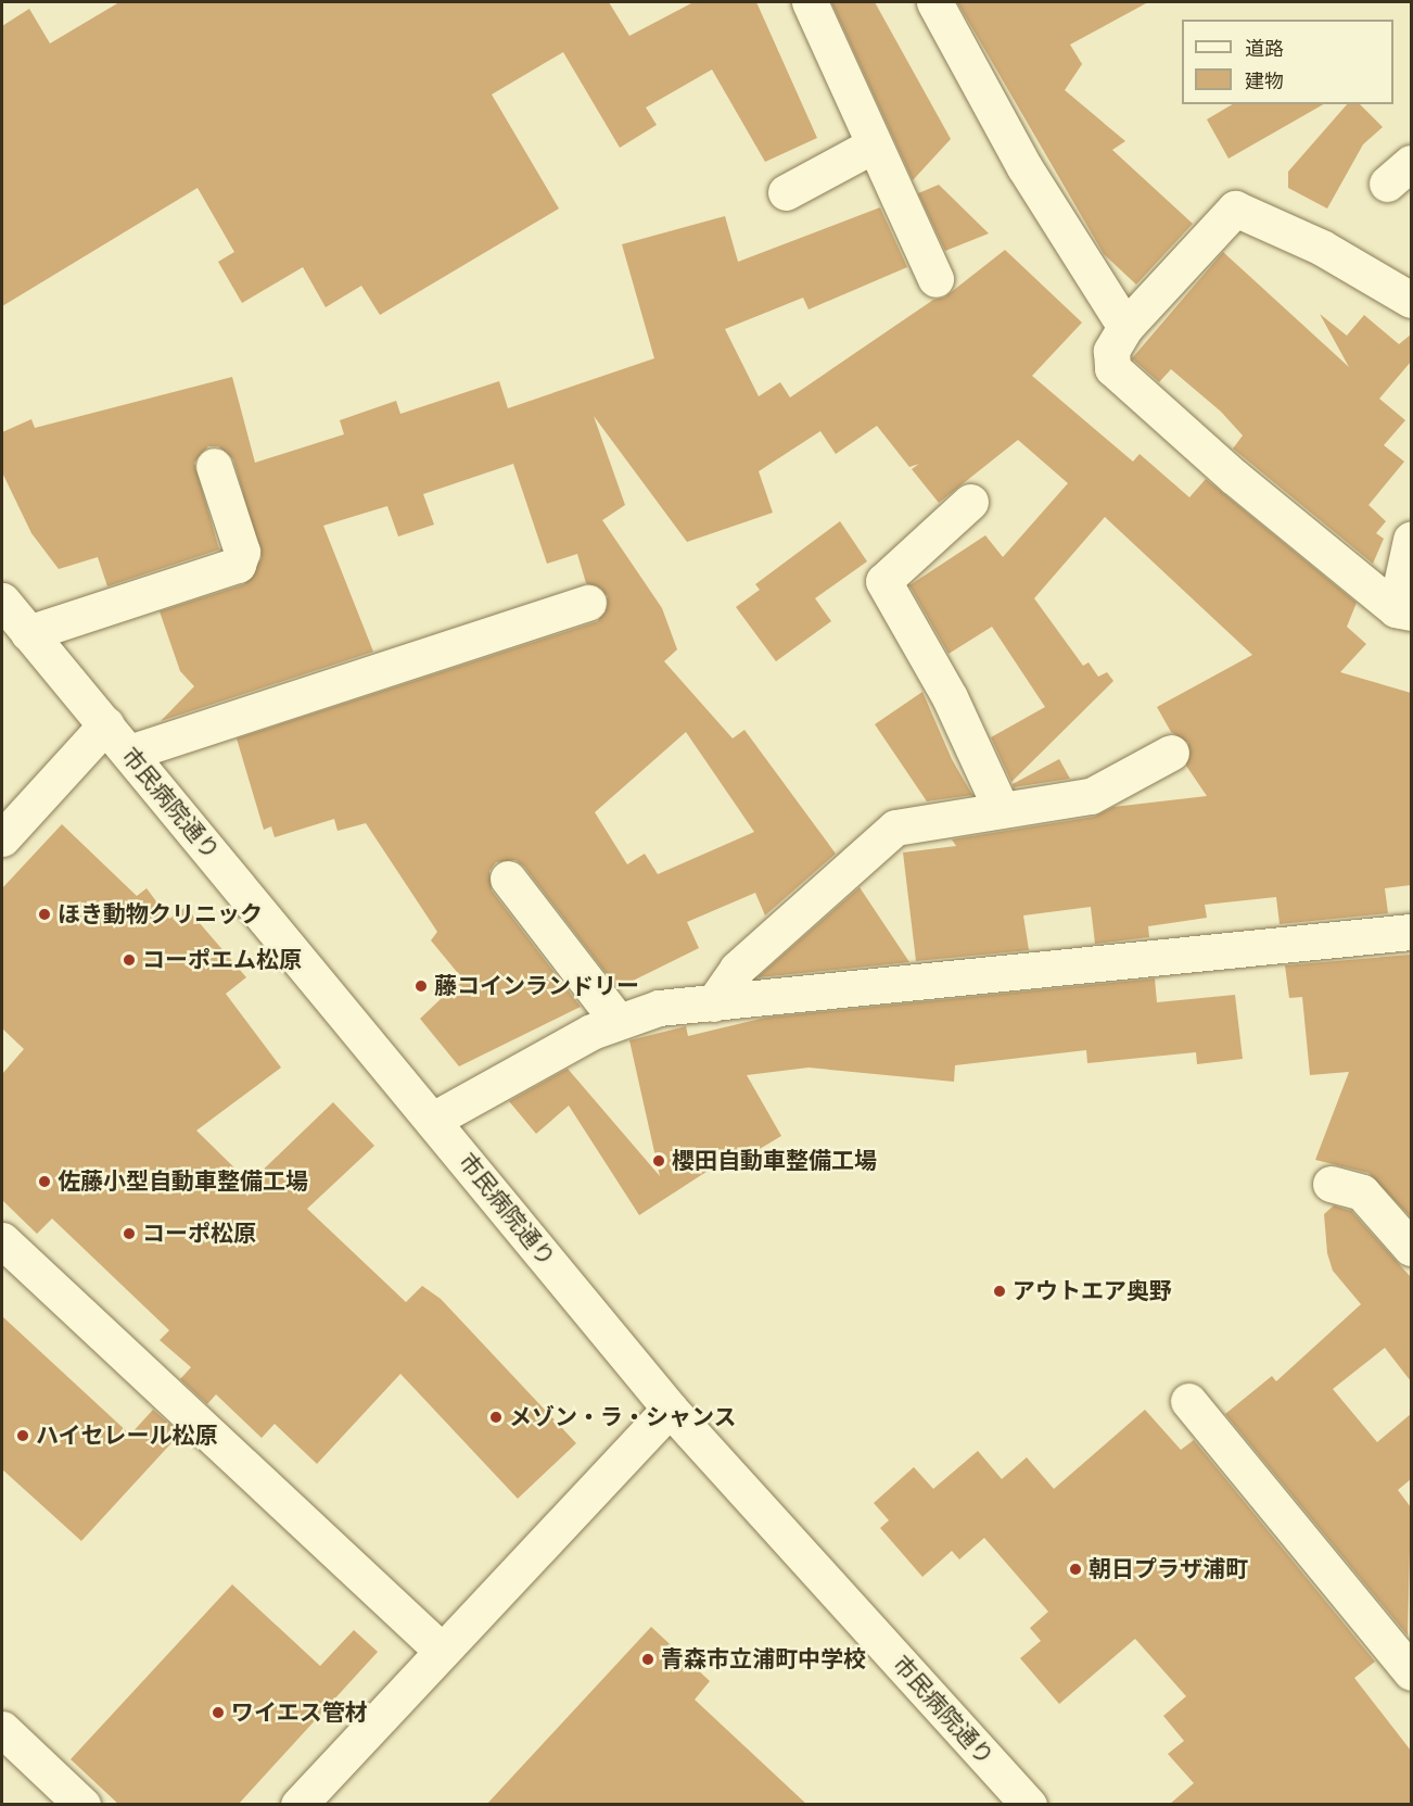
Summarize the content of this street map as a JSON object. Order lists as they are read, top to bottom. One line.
{"streets":{"street":["市民病院通り"]},"places":["ほき動物クリニック","コーポエム松原","藤コインランドリー","櫻田自動車整備工場","佐藤小型自動車整備工場","コーポ松原","アウトエア奥野","メゾン・ラ・シャンス","ハイセレール松原","朝日プラザ浦町","青森市立浦町中学校","ワイエス管材"],"legend":["道路","建物"]}
